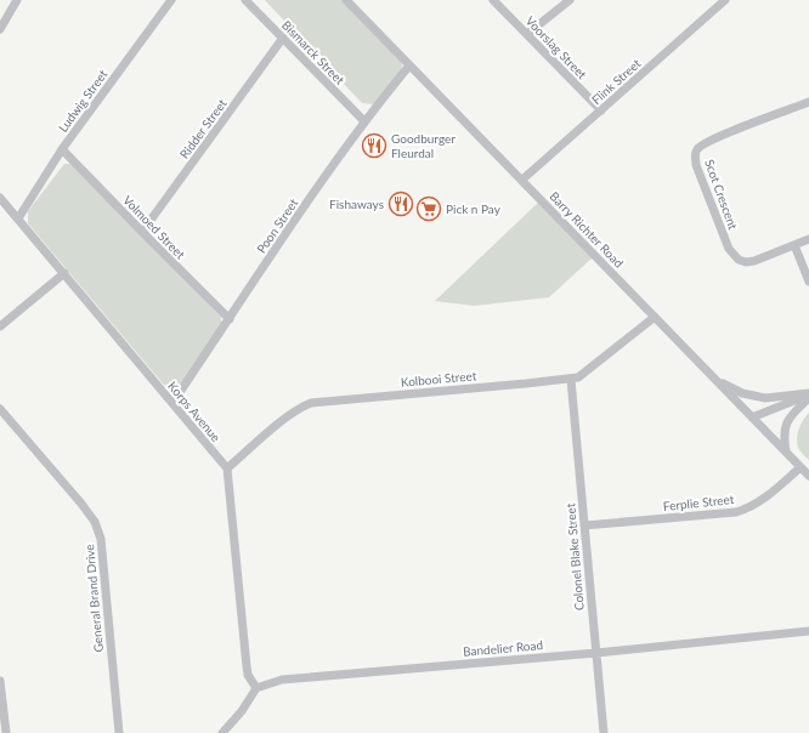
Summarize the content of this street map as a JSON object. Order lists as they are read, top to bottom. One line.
{"streets":{"street":["Voorslag Street","Bismarck Street","Flink Street","Ludwig Street","Ridder Street","Scot Crescent","Poon Street","Volmoed Street","Barry Richter Road","Kolbooi Street","Korps Avenue","Ferplie Street","Colonel Blake Street","General Brand Drive","Bandelier Road"]},"crossings":[["Voorslag Street","Flink Street"],["Bismarck Street","Ridder Street"],["Bismarck Street","Poon Street"],["Flink Street","Barry Richter Road"],["Ludwig Street","Volmoed Street"],["Ludwig Street","Korps Avenue"],["Ridder Street","Volmoed Street"],["Poon Street","Volmoed Street"],["Poon Street","Barry Richter Road"],["Poon Street","Korps Avenue"],["Barry Richter Road","Kolbooi Street"],["Barry Richter Road","Ferplie Street"],["Kolbooi Street","Korps Avenue"],["Kolbooi Street","Colonel Blake Street"],["Ferplie Street","Colonel Blake Street"],["Colonel Blake Street","Bandelier Road"]],"places":{"restaurant":["Goodburger Fleurdal","Fishaways"],"supermarket":["Pick n Pay"]}}
